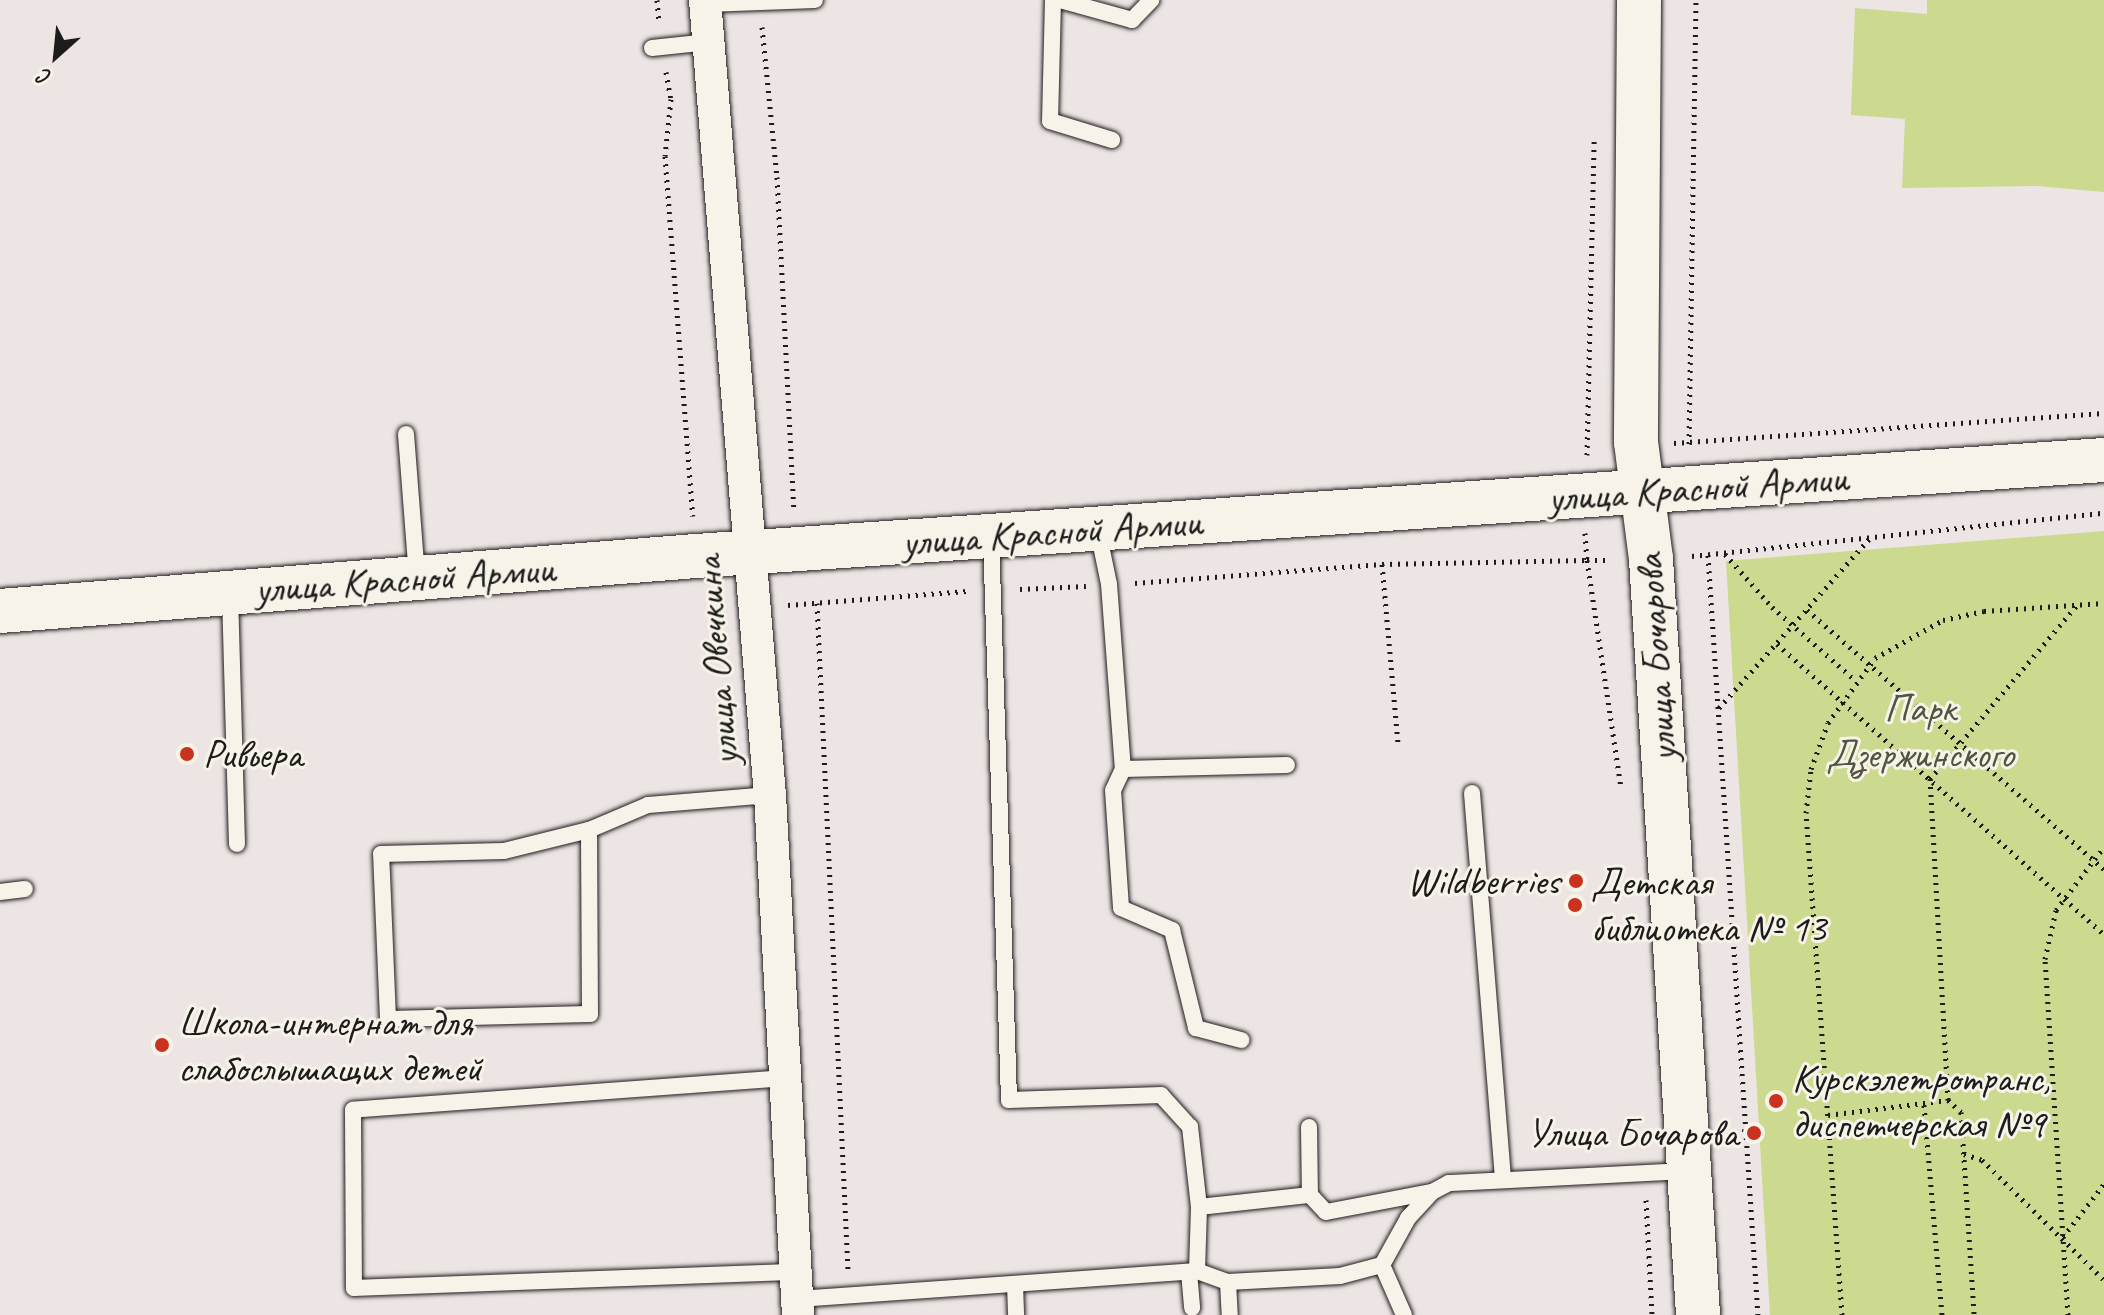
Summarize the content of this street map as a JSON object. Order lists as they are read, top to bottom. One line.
{"streets":{"main road":["улица Красной Армии","улица Бочарова"],"street":["улица Овечкина"]},"crossings":[["улица Красной Армии","улица Бочарова"],["улица Красной Армии","улица Овечкина"]],"parks":["Парк Дзержинского"],"places":["Ривьера","Wildberries","Детская библиотека № 13","Школа-интернат для слабослышащих детей","Курскэлетротранс, диспетчерская №9","Улица Бочарова"],"north":"bottom left"}
